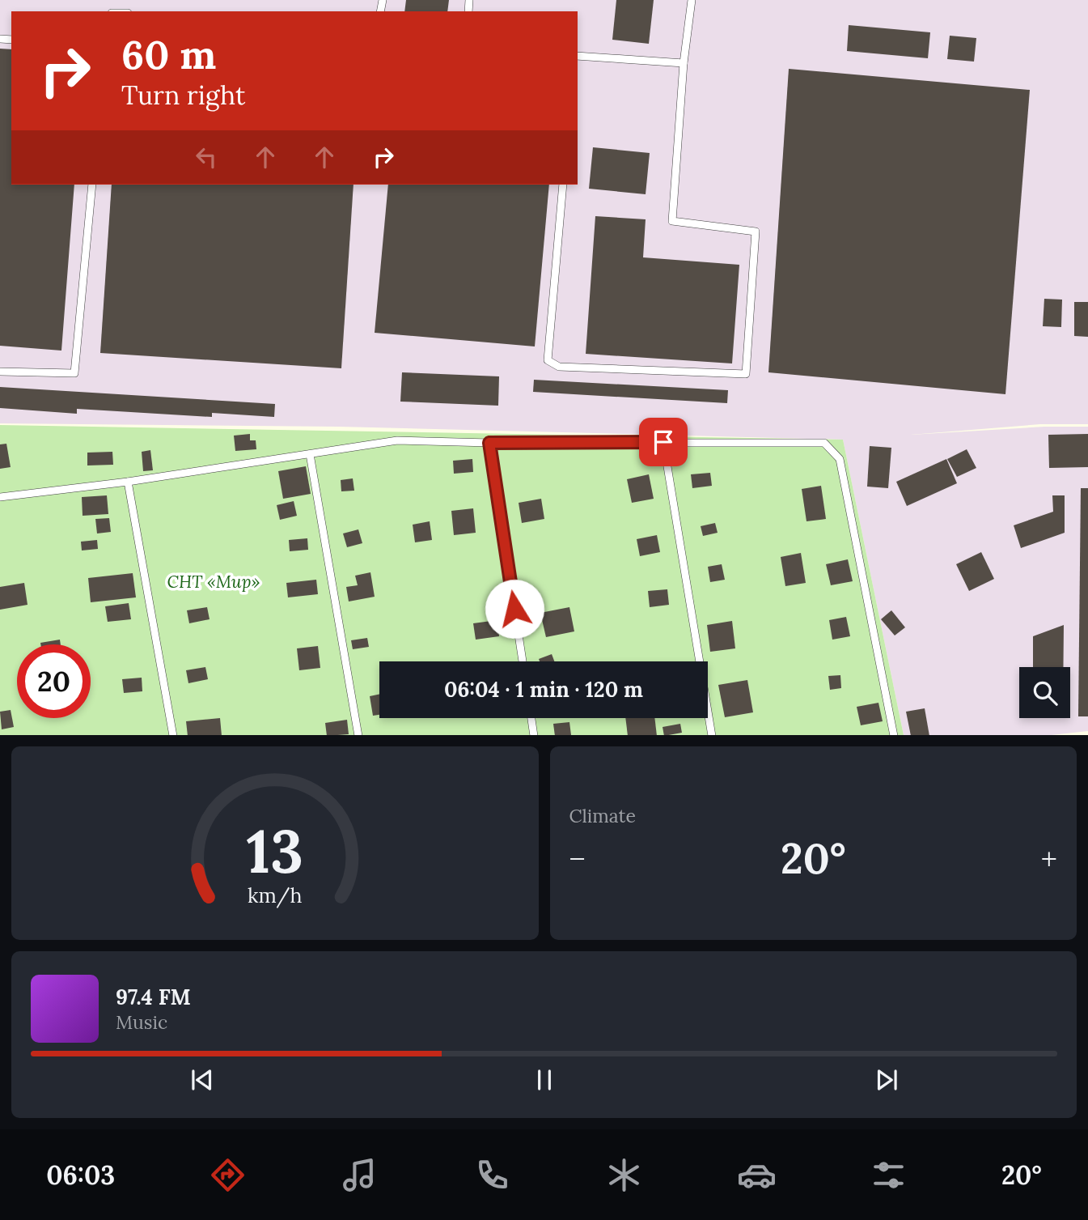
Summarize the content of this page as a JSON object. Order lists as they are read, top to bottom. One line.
{"parks":["СНТ «Мир»"],"page":{"turn":["60 m","Turn right"],"limit":"20","trip":"06:04 · 1 min · 120 m","tile":"Climate","heat":["−","20°","+"],"song":["97.4 FM","Music"],"tabs":["06:03","20°"],"gauge":["13","km/h"]}}
